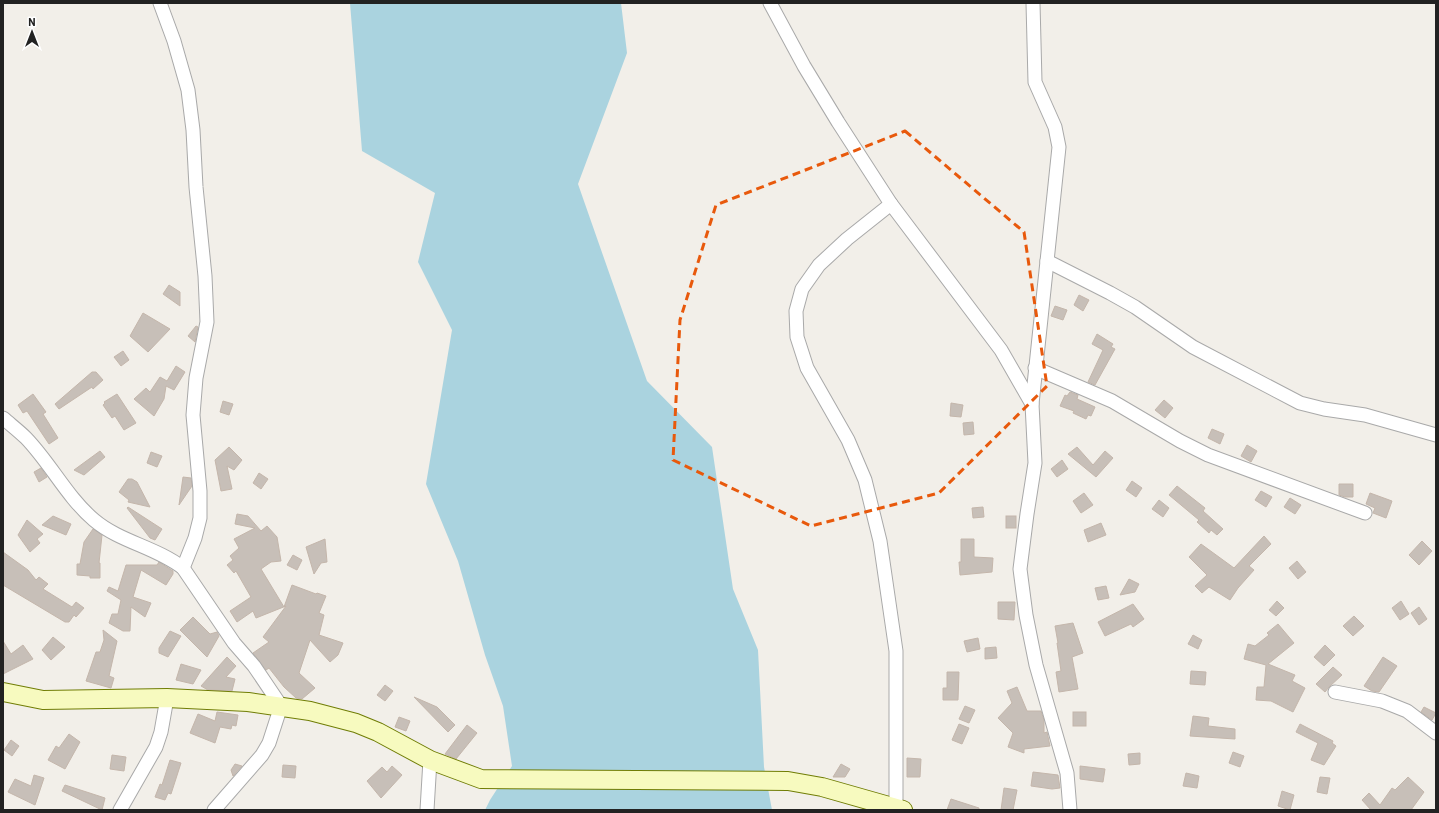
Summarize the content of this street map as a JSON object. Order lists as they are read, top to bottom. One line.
{"north":"top"}
